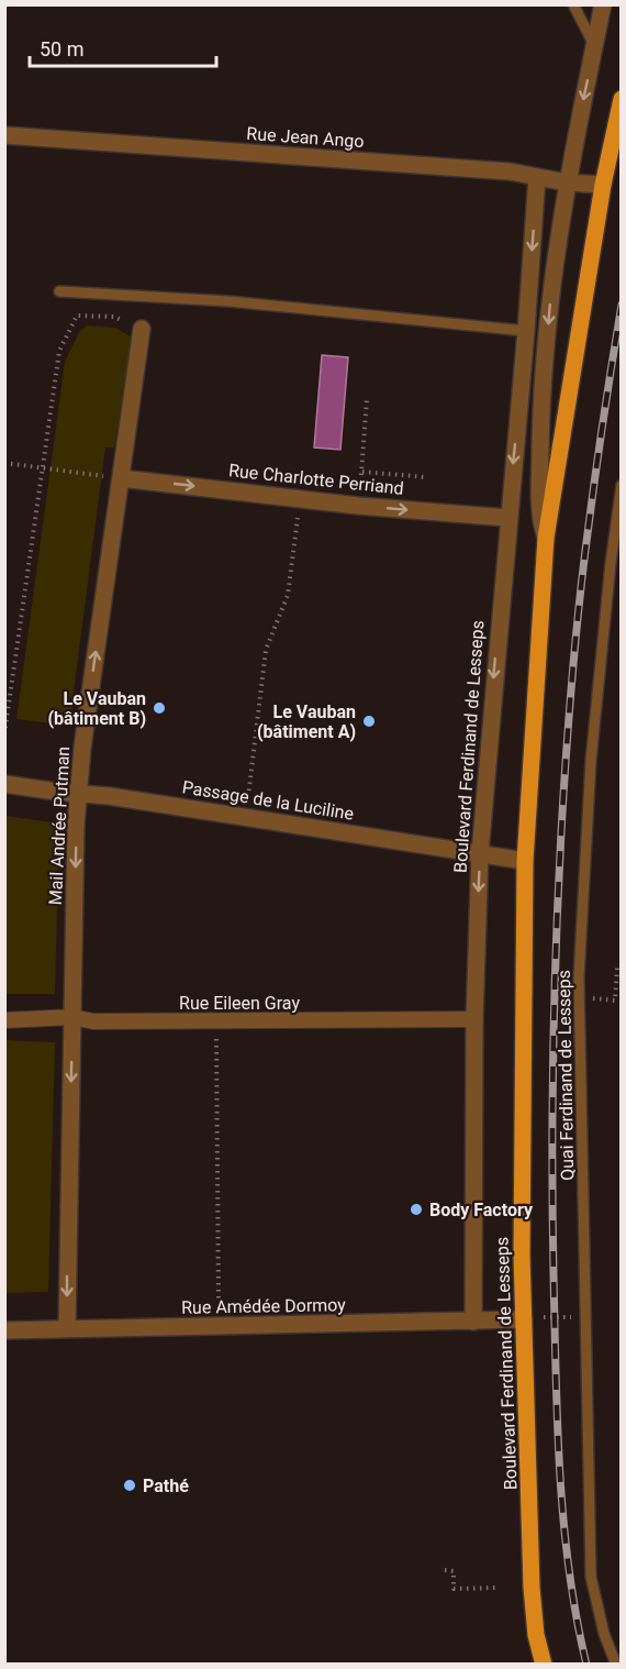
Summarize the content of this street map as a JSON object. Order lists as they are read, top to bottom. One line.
{"streets":{"main road":["Boulevard Ferdinand de Lesseps"],"street":["Rue Jean Ango","Rue Charlotte Perriand","Passage de la Luciline","Mail Andrée Putman","Rue Eileen Gray","Rue Amédée Dormoy"],"lane":["Quai Ferdinand de Lesseps"]},"crossings":[["Rue Jean Ango","Boulevard Ferdinand de Lesseps"],["Rue Charlotte Perriand","Boulevard Ferdinand de Lesseps"],["Rue Charlotte Perriand","Mail Andrée Putman"],["Boulevard Ferdinand de Lesseps","Passage de la Luciline"],["Boulevard Ferdinand de Lesseps","Rue Eileen Gray"],["Boulevard Ferdinand de Lesseps","Rue Amédée Dormoy"],["Passage de la Luciline","Mail Andrée Putman"],["Mail Andrée Putman","Rue Eileen Gray"],["Mail Andrée Putman","Rue Amédée Dormoy"]],"one_way":["Rue Charlotte Perriand","Boulevard Ferdinand de Lesseps"],"places":["Le Vauban (bâtiment B)","Le Vauban (bâtiment A)","Body Factory","Pathé"],"scale_bar":"50 m"}
